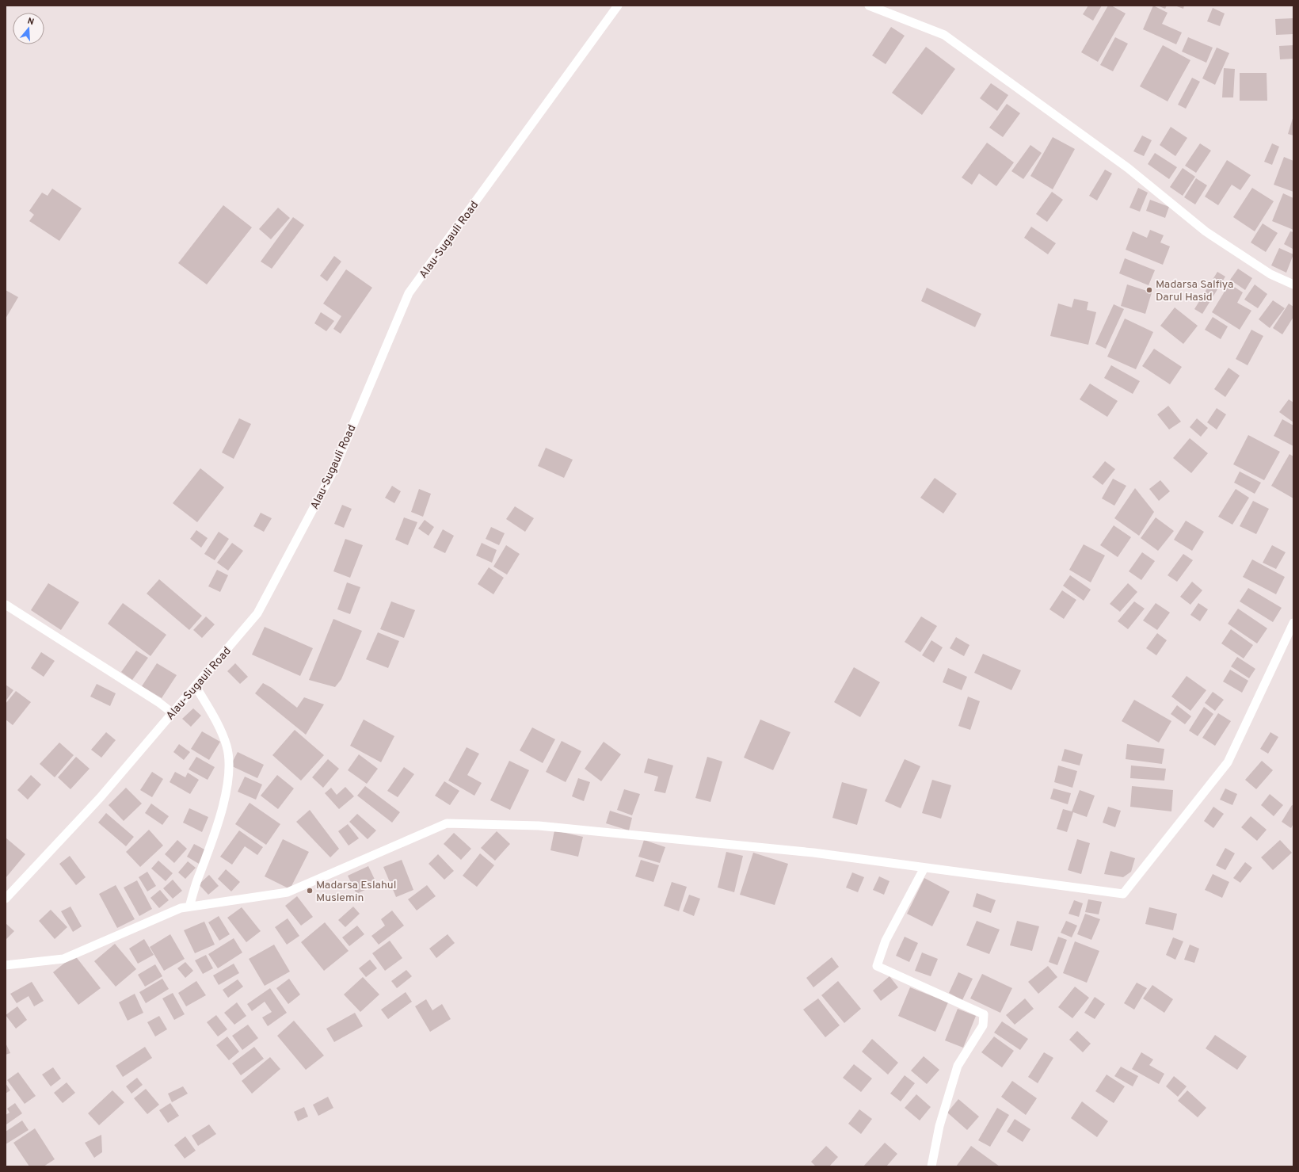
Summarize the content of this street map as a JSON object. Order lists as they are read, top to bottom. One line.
{"streets":{"street":["Alau-Sugauli Road"]},"places":["Madarsa Salfiya Darul Hasid","Madarsa Eslahul Muslemin"],"north":"top"}
